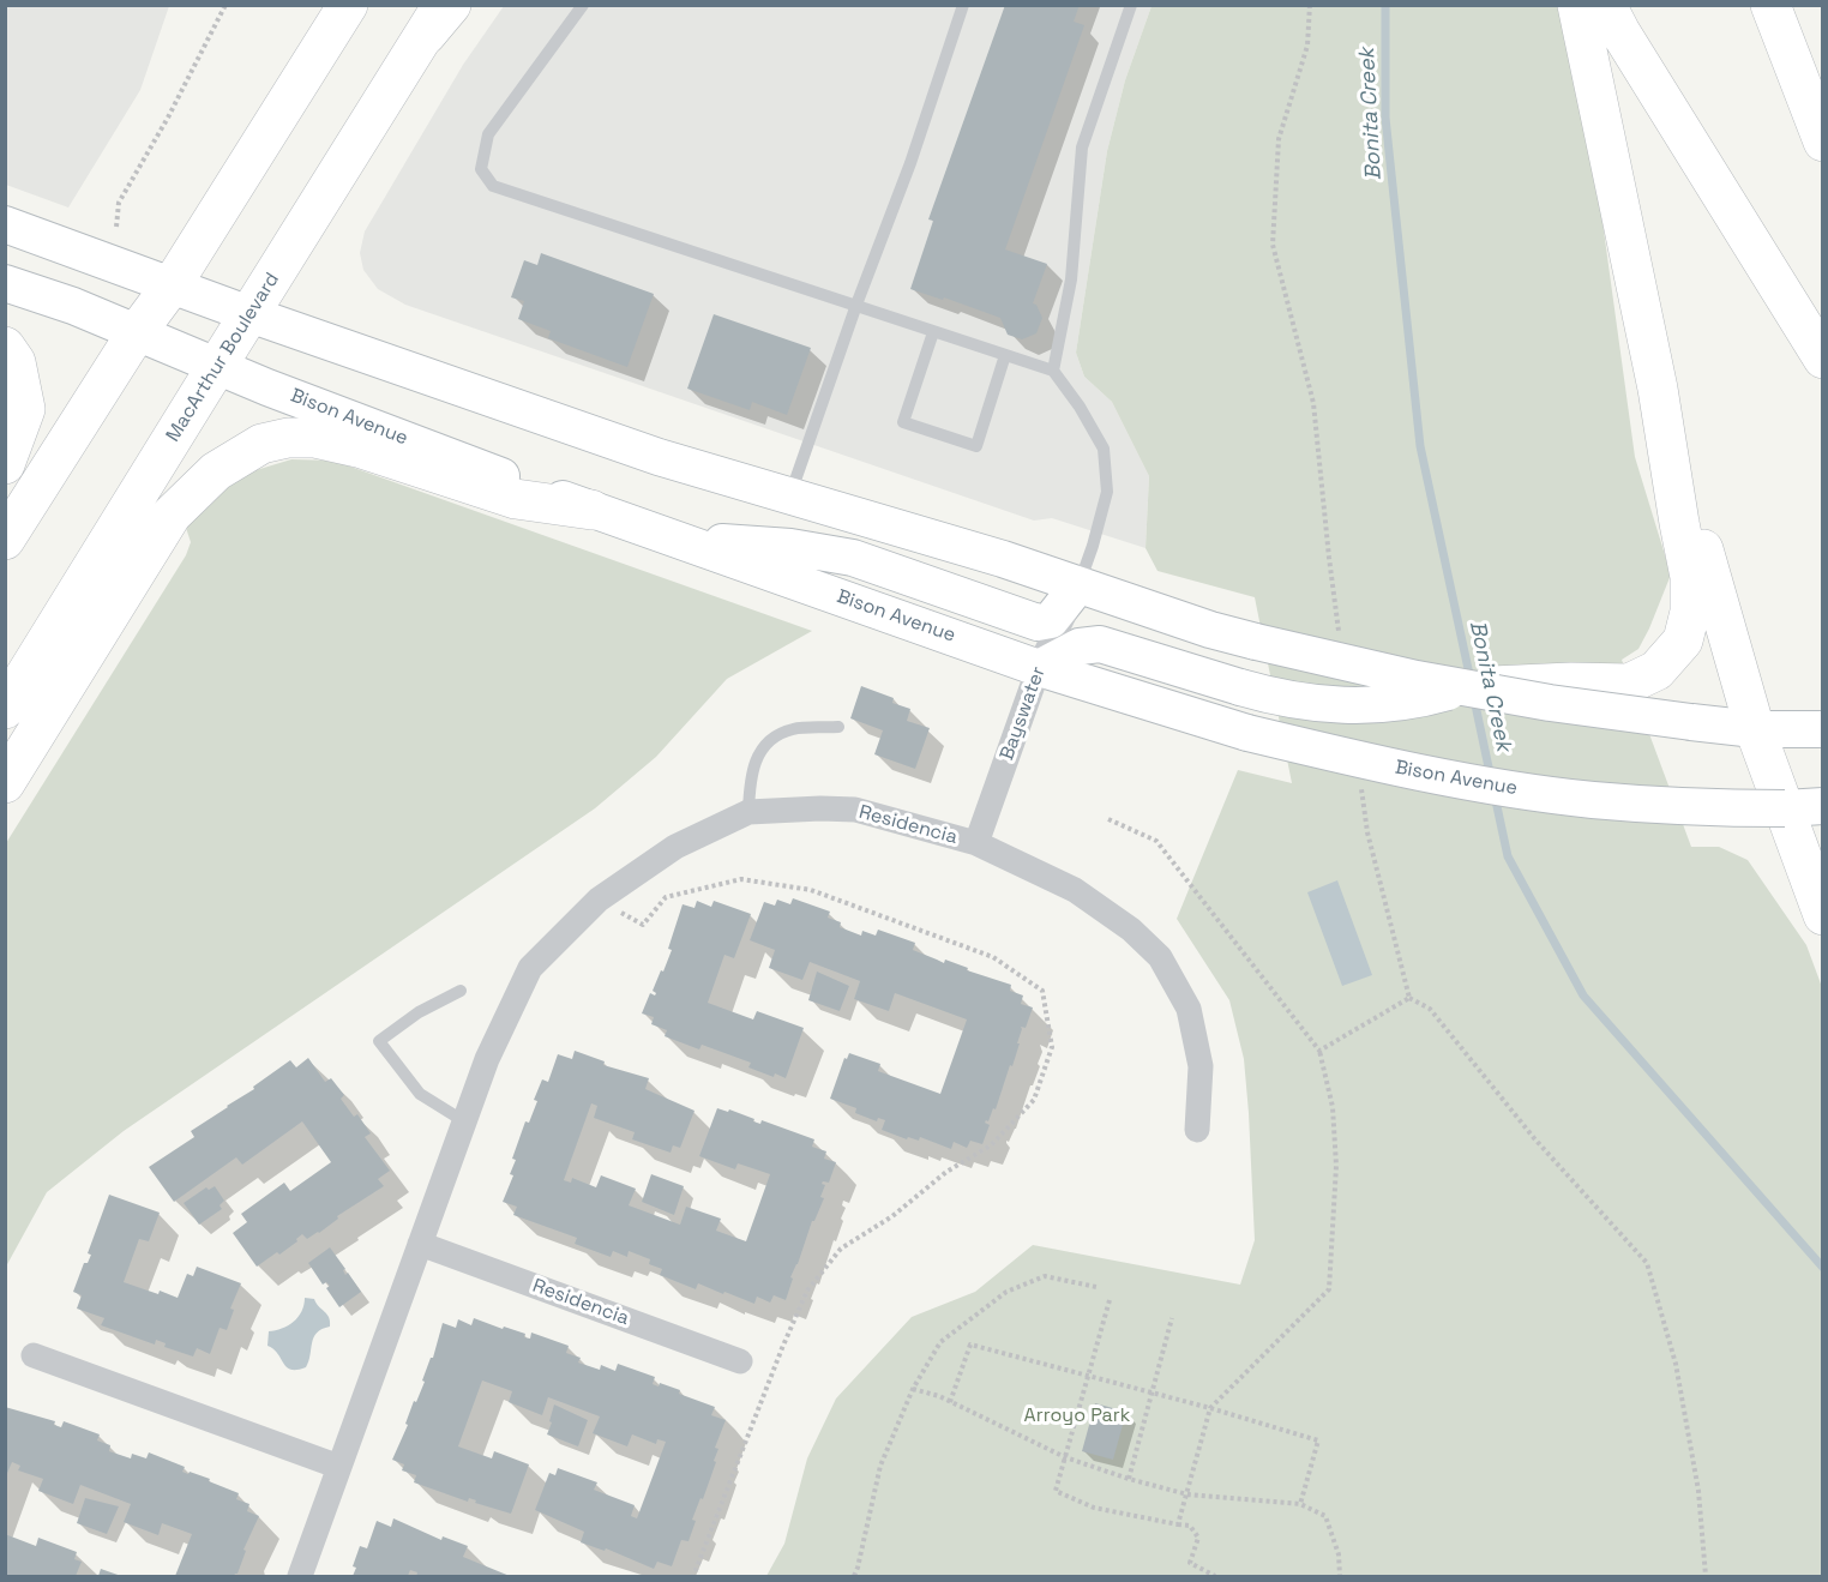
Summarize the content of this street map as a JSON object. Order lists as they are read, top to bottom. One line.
{"streets":{"main road":["MacArthur Boulevard","Bison Avenue"],"street":["Bayswater","Residencia"]},"crossings":[["MacArthur Boulevard","Bison Avenue"],["Bison Avenue","Bayswater"],["Bayswater","Residencia"]],"water":["Bonita Creek"],"parks":["Arroyo Park"]}
